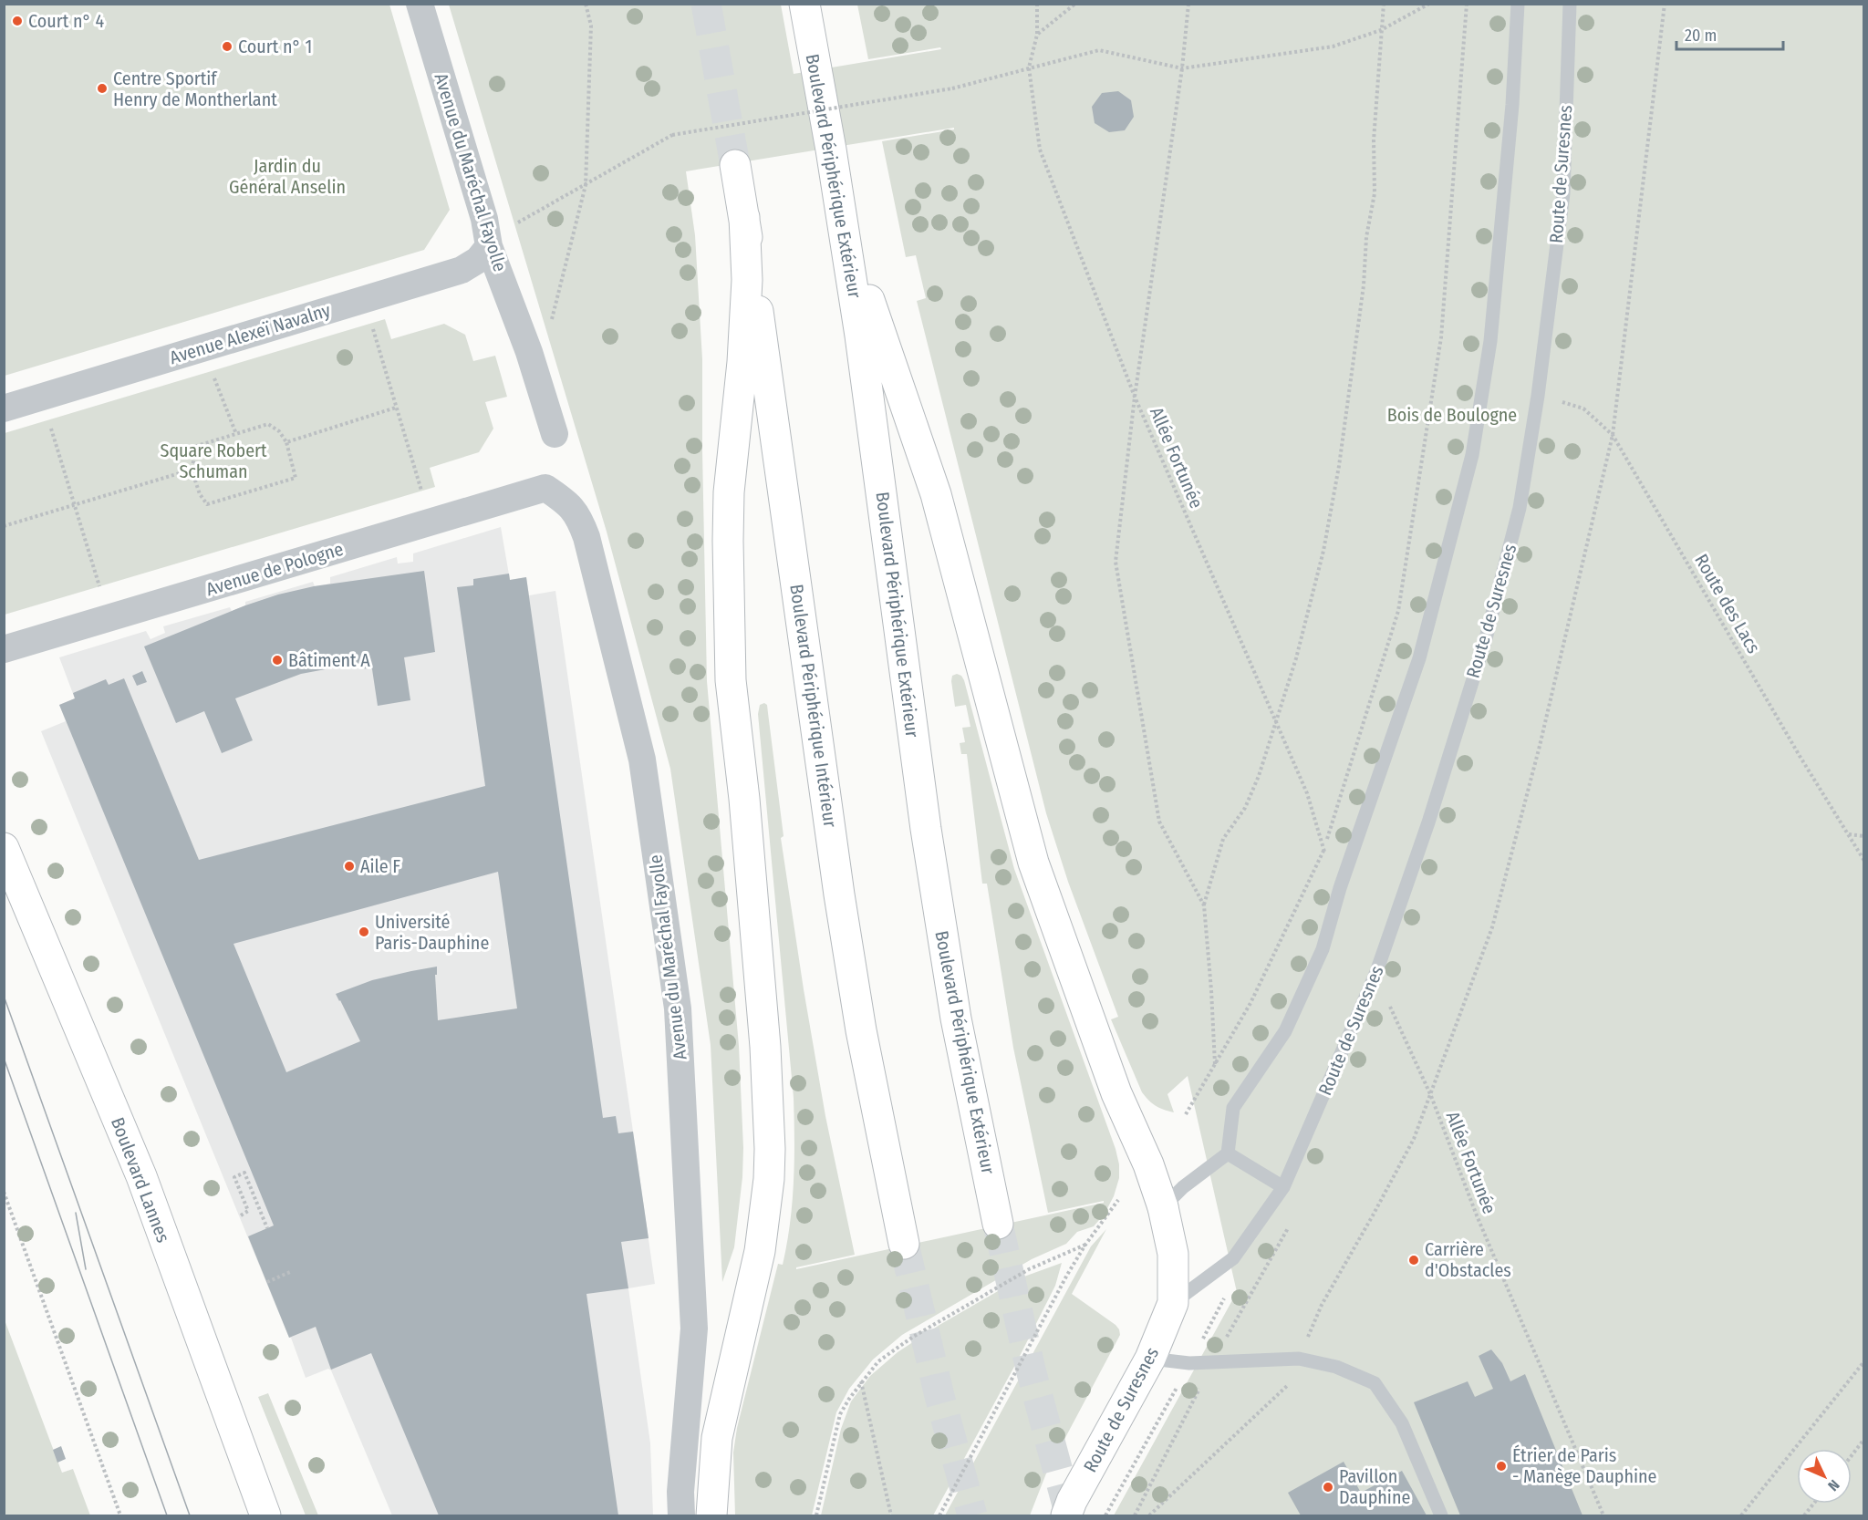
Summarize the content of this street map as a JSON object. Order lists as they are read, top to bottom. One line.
{"streets":{"main road":["Route de Suresnes","Boulevard Périphérique Extérieur","Boulevard Périphérique Intérieur","Boulevard Lannes"],"street":["Avenue du Maréchal Fayolle","Avenue Alexeï Navalny","Avenue de Pologne"],"path":["Allée Fortunée","Route des Lacs"]},"crossings":[["Avenue du Maréchal Fayolle","Avenue Alexeï Navalny"],["Avenue du Maréchal Fayolle","Avenue de Pologne"],["Route de Suresnes","Boulevard Périphérique Extérieur"],["Route de Suresnes","Route des Lacs"]],"parks":["Jardin du Général Anselin","Bois de Boulogne","Square Robert Schuman"],"places":["Court n° 4","Court n° 1","Centre Sportif Henry de Montherlant","Bâtiment A","Aile F","Université Paris-Dauphine","Carrière d'Obstacles","Étrier de Paris - Manège Dauphine","Pavillon Dauphine"],"scale_bar":"20 m","north":"bottom right"}
